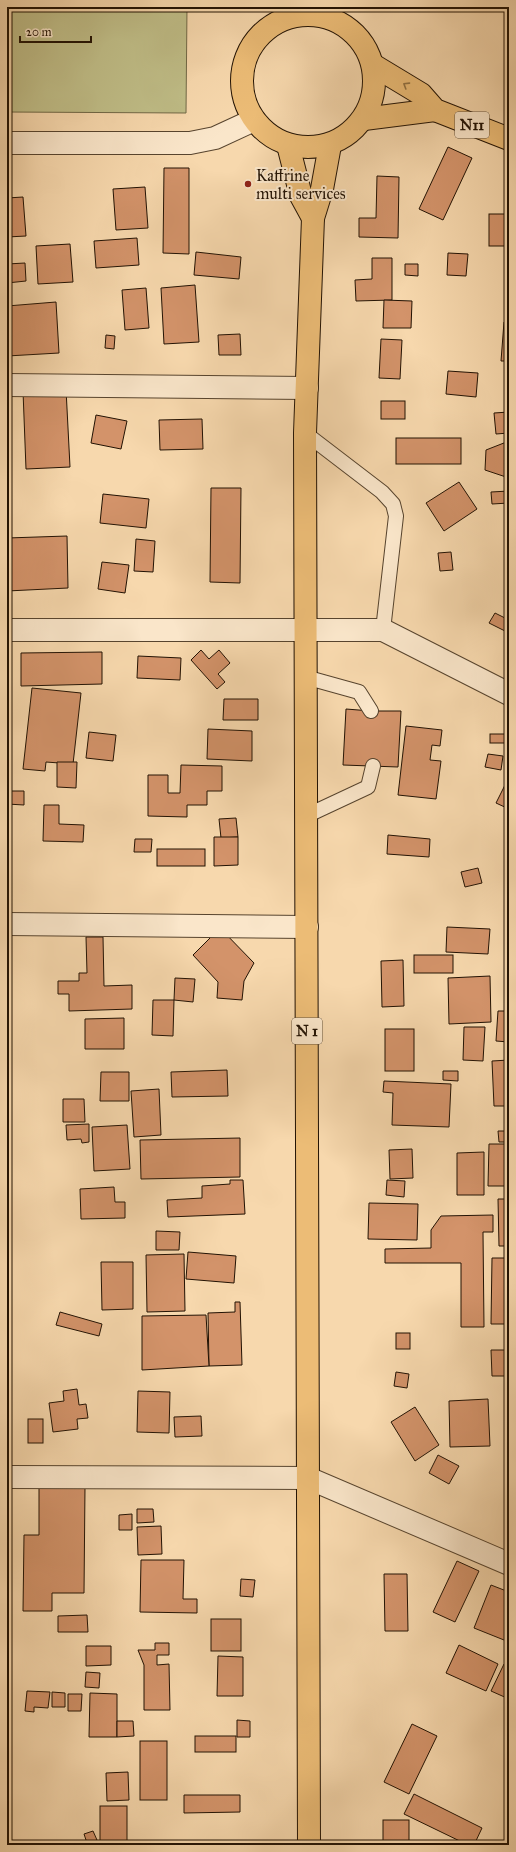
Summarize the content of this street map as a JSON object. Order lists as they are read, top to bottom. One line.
{"streets":{"main road":["N11","N 1"]},"places":["Kaffrine multi services"],"scale_bar":"20 m"}
